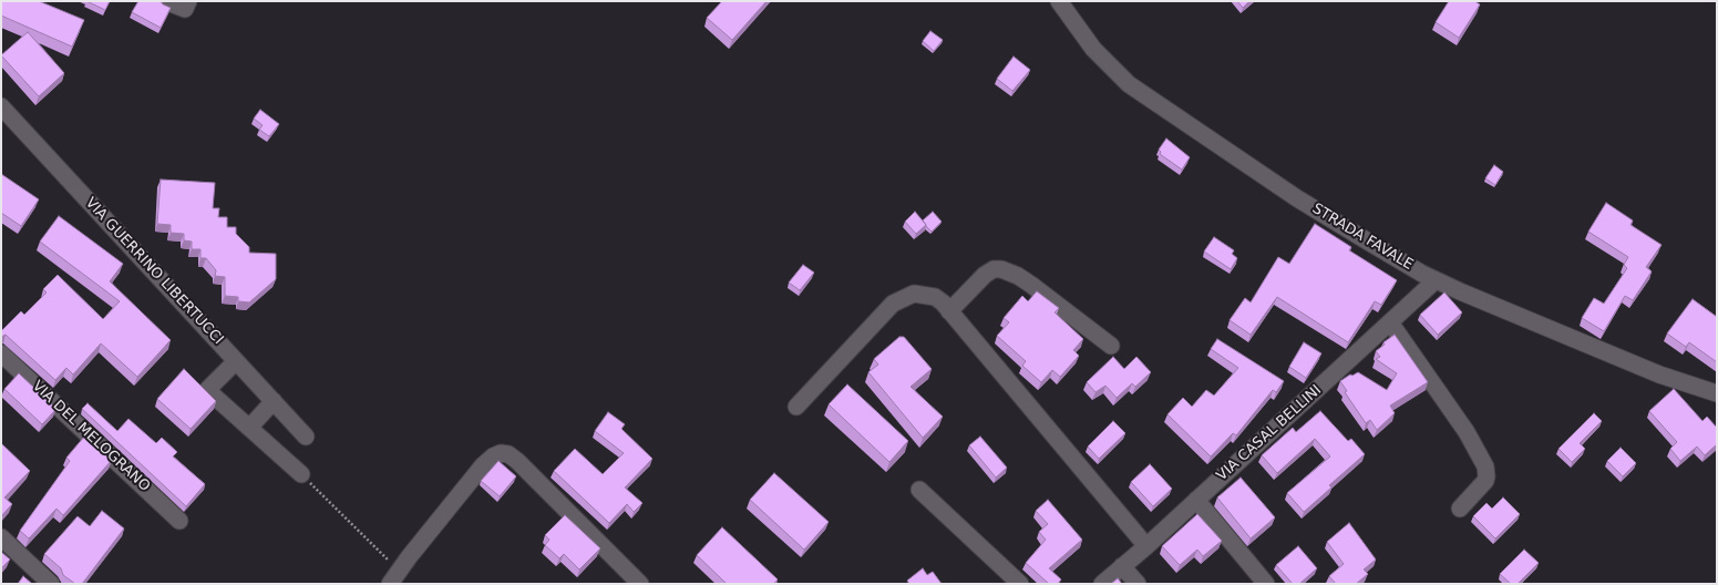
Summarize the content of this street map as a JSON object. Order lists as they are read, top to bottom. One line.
{"streets":{"street":["STRADA FAVALE","VIA GUERRINO LIBERTUCCI","VIA CASAL BELLINI","VIA DEL MELOGRANO"]},"crossings":[["STRADA FAVALE","VIA CASAL BELLINI"]]}
